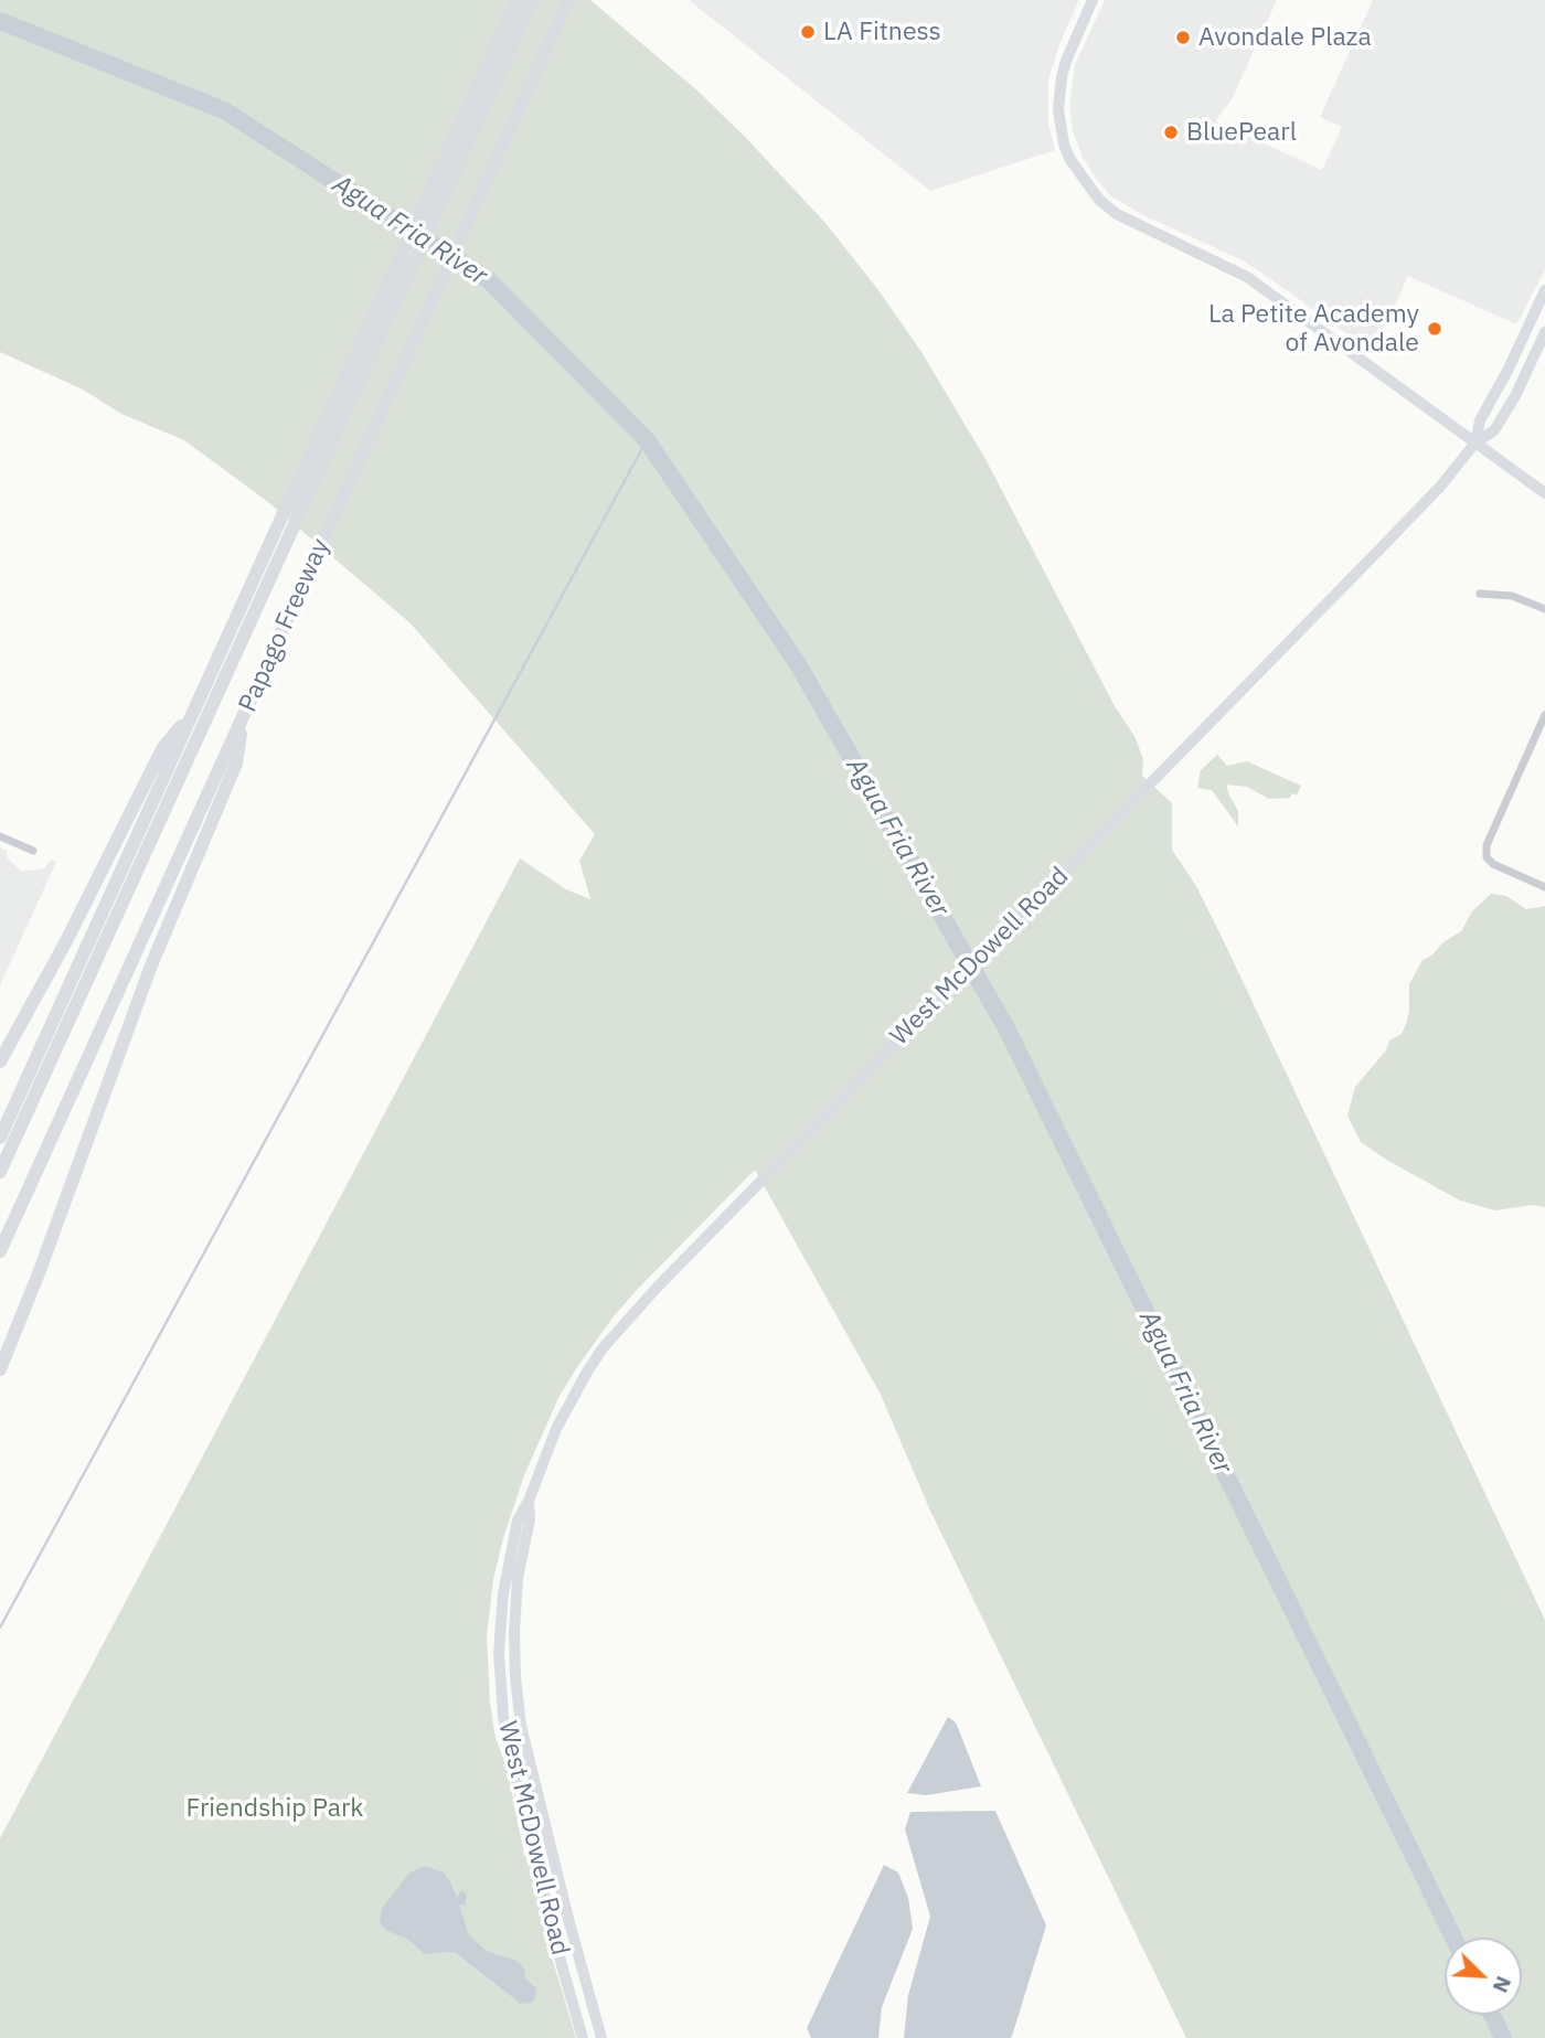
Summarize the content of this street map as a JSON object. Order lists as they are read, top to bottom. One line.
{"streets":{"highway":["Papago Freeway"],"main road":["West McDowell Road"]},"water":["Agua Fria River"],"parks":["Friendship Park"],"places":["LA Fitness","Avondale Plaza","BluePearl","La Petite Academy of Avondale"],"north":"bottom right"}
